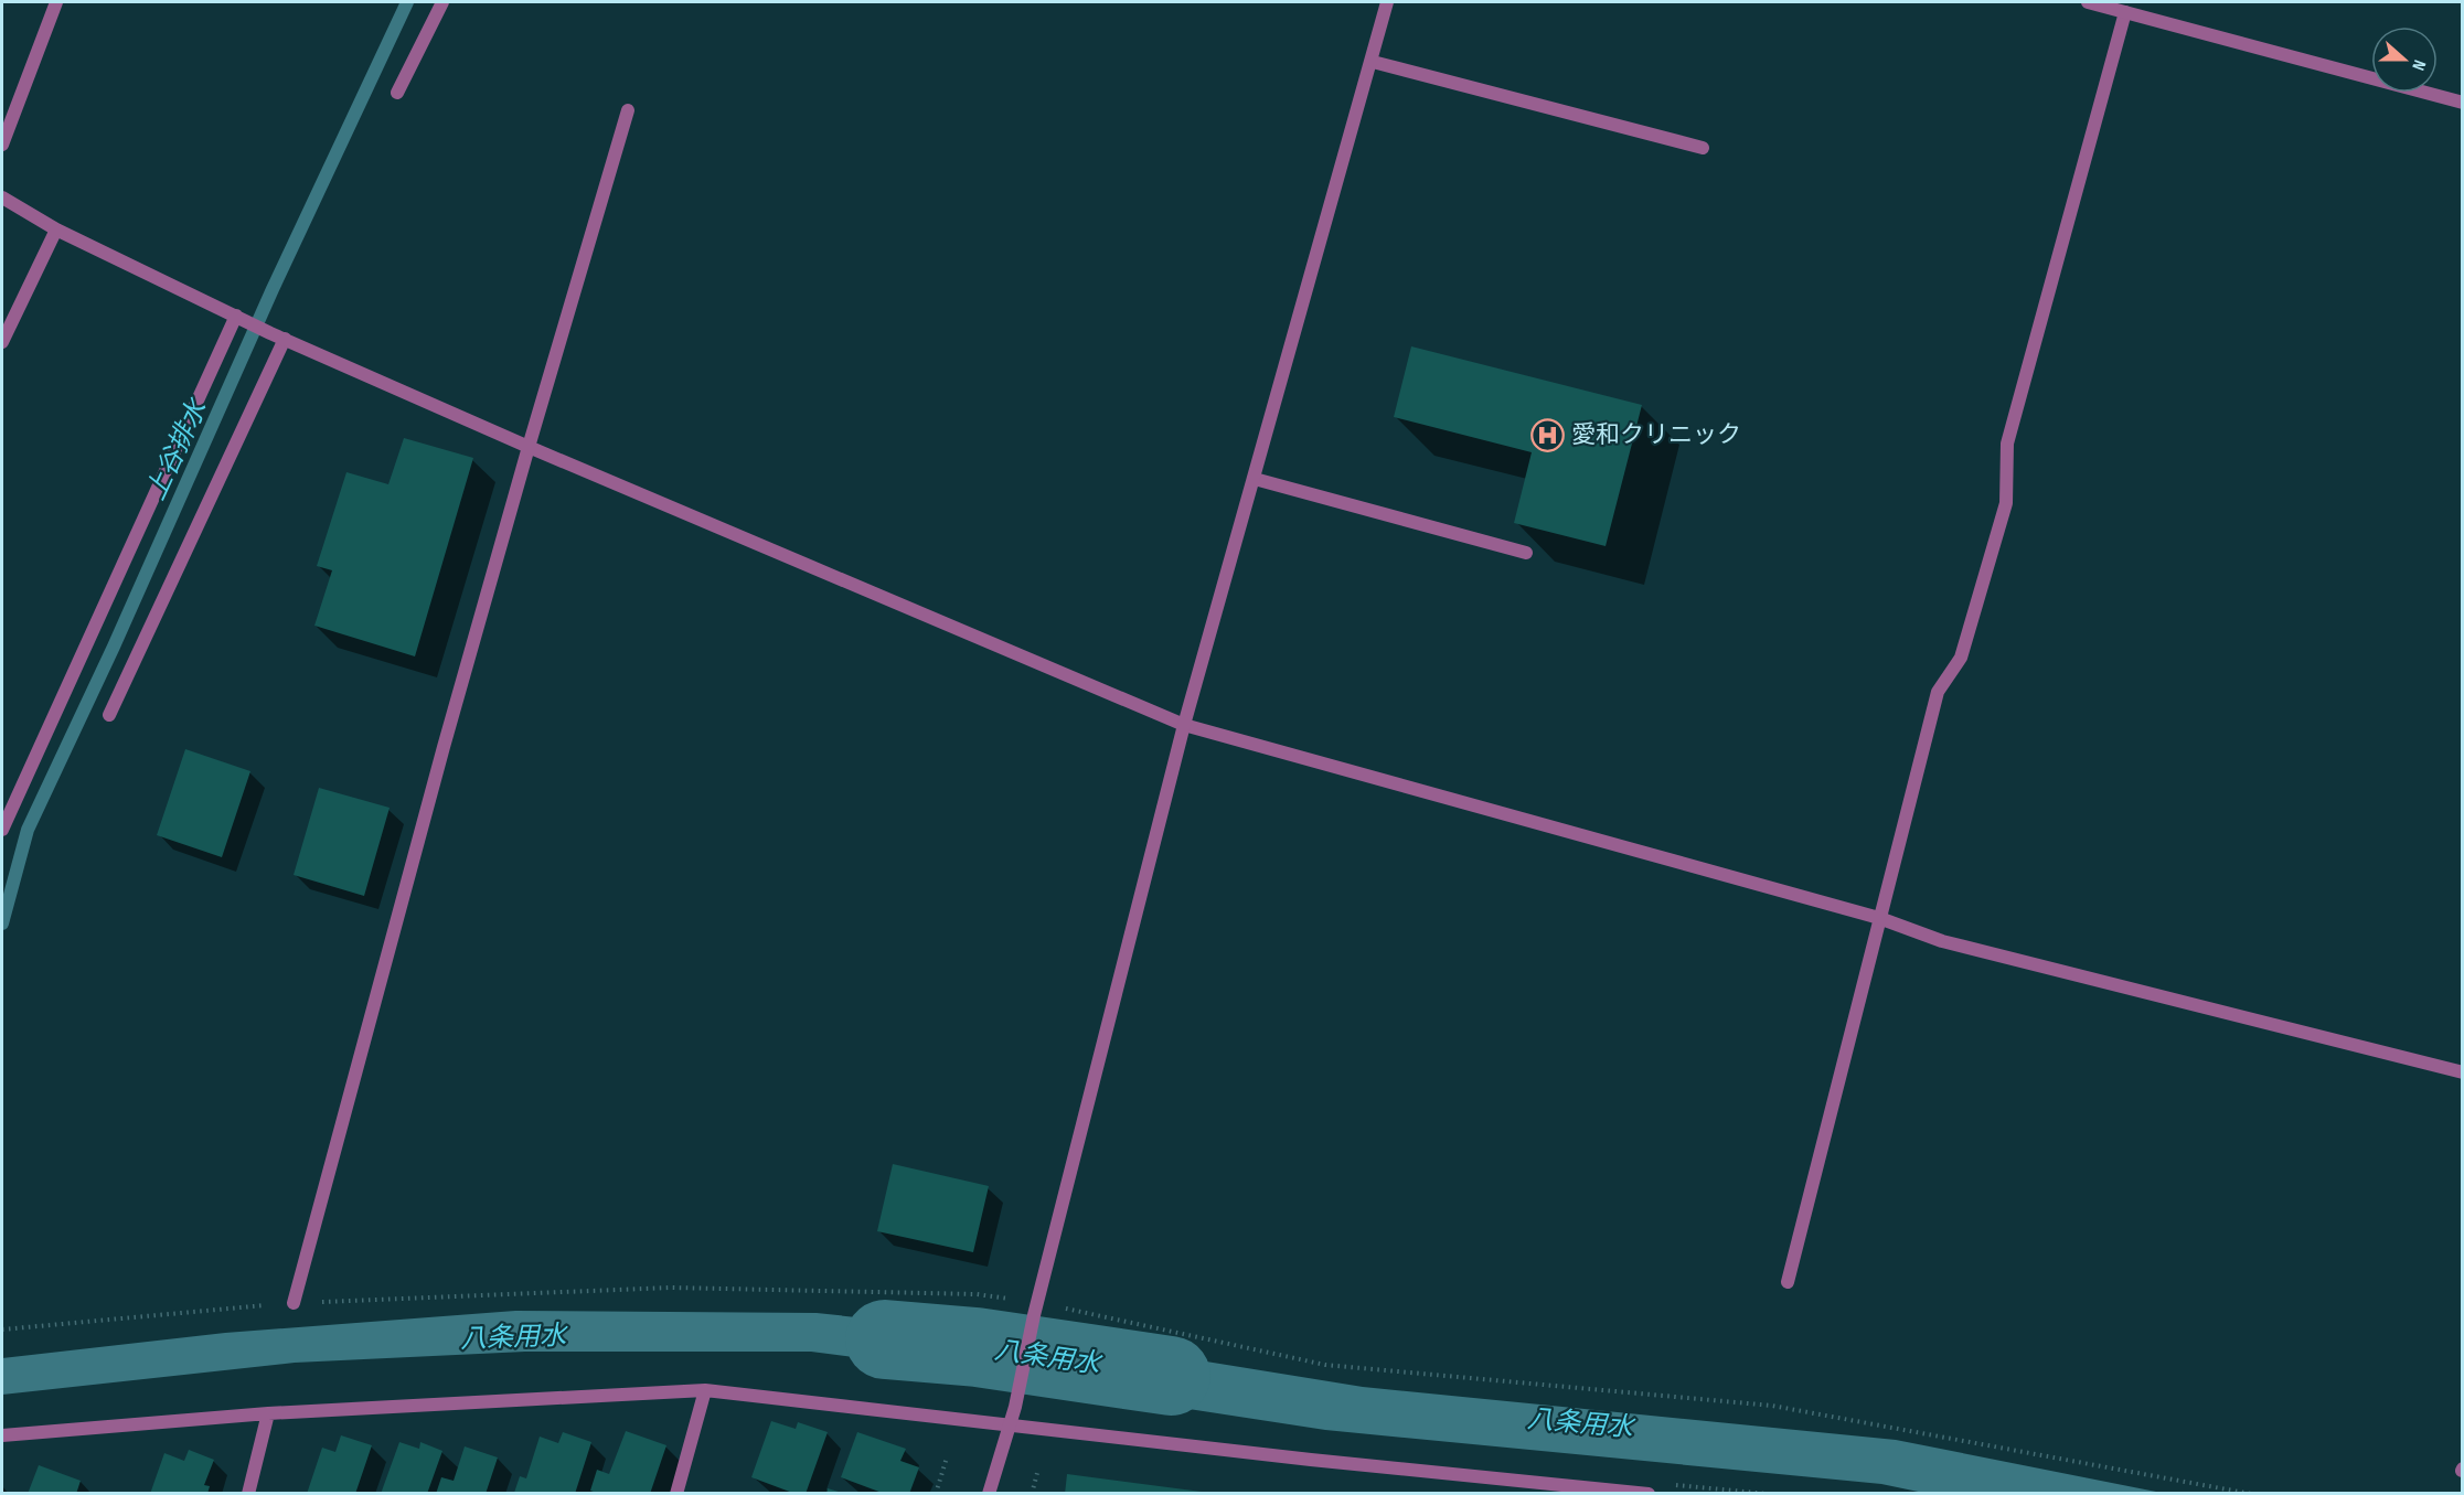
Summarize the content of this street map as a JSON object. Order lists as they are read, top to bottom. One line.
{"water":["上谷排水","八条用水"],"places":{"hospital":["愛和クリニック"]},"north":"right"}
